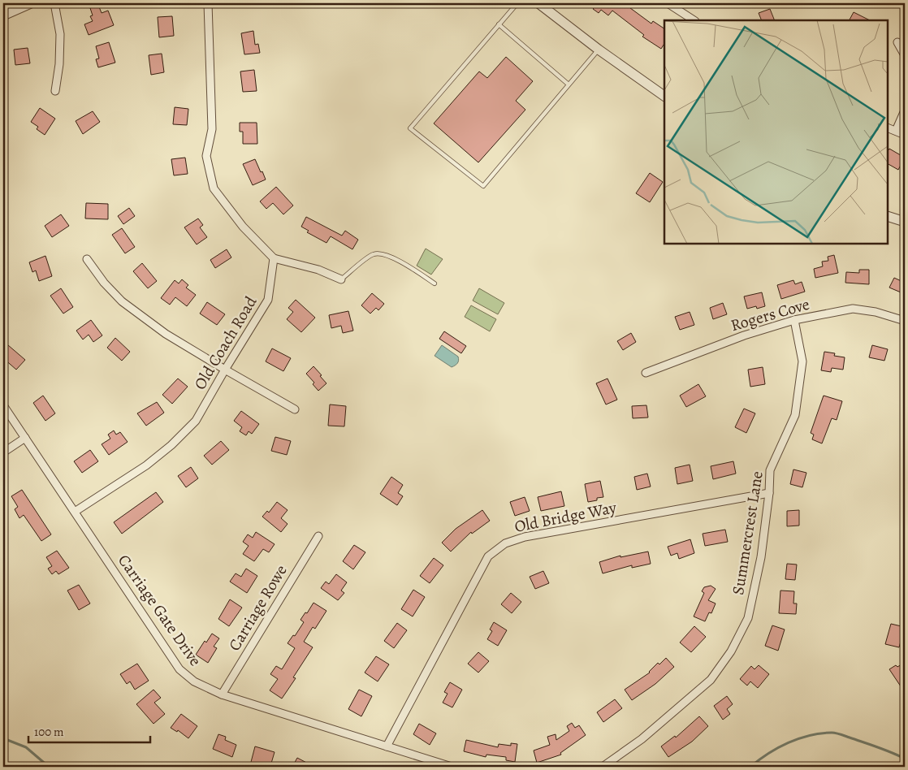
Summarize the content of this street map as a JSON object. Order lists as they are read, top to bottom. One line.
{"streets":{"street":["Rogers Cove","Old Coach Road","Old Bridge Way","Summercrest Lane","Carriage Rowe","Carriage Gate Drive"]},"crossings":[["Rogers Cove","Summercrest Lane"],["Old Coach Road","Carriage Gate Drive"],["Old Bridge Way","Summercrest Lane"],["Old Bridge Way","Carriage Gate Drive"],["Carriage Rowe","Carriage Gate Drive"]],"scale_bar":"100 m"}
